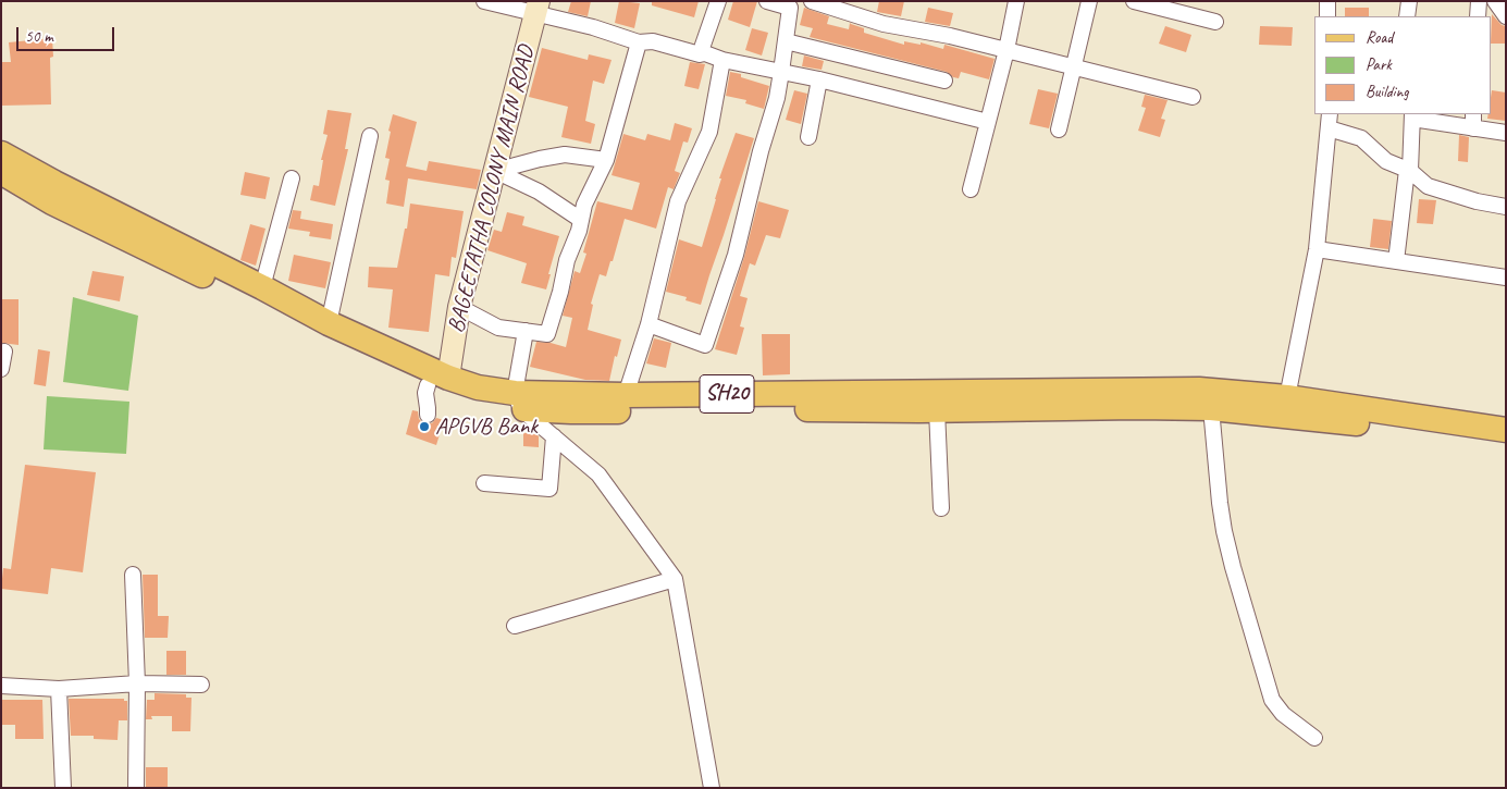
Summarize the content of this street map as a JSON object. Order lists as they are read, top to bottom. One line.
{"streets":{"main road":["SH20"],"street":["BAGEETATHA COLONY MAIN ROAD"]},"crossings":[["BAGEETATHA COLONY MAIN ROAD","SH20"]],"places":["APGVB Bank"],"legend":["Road","Park","Building"],"scale_bar":"50 m"}
